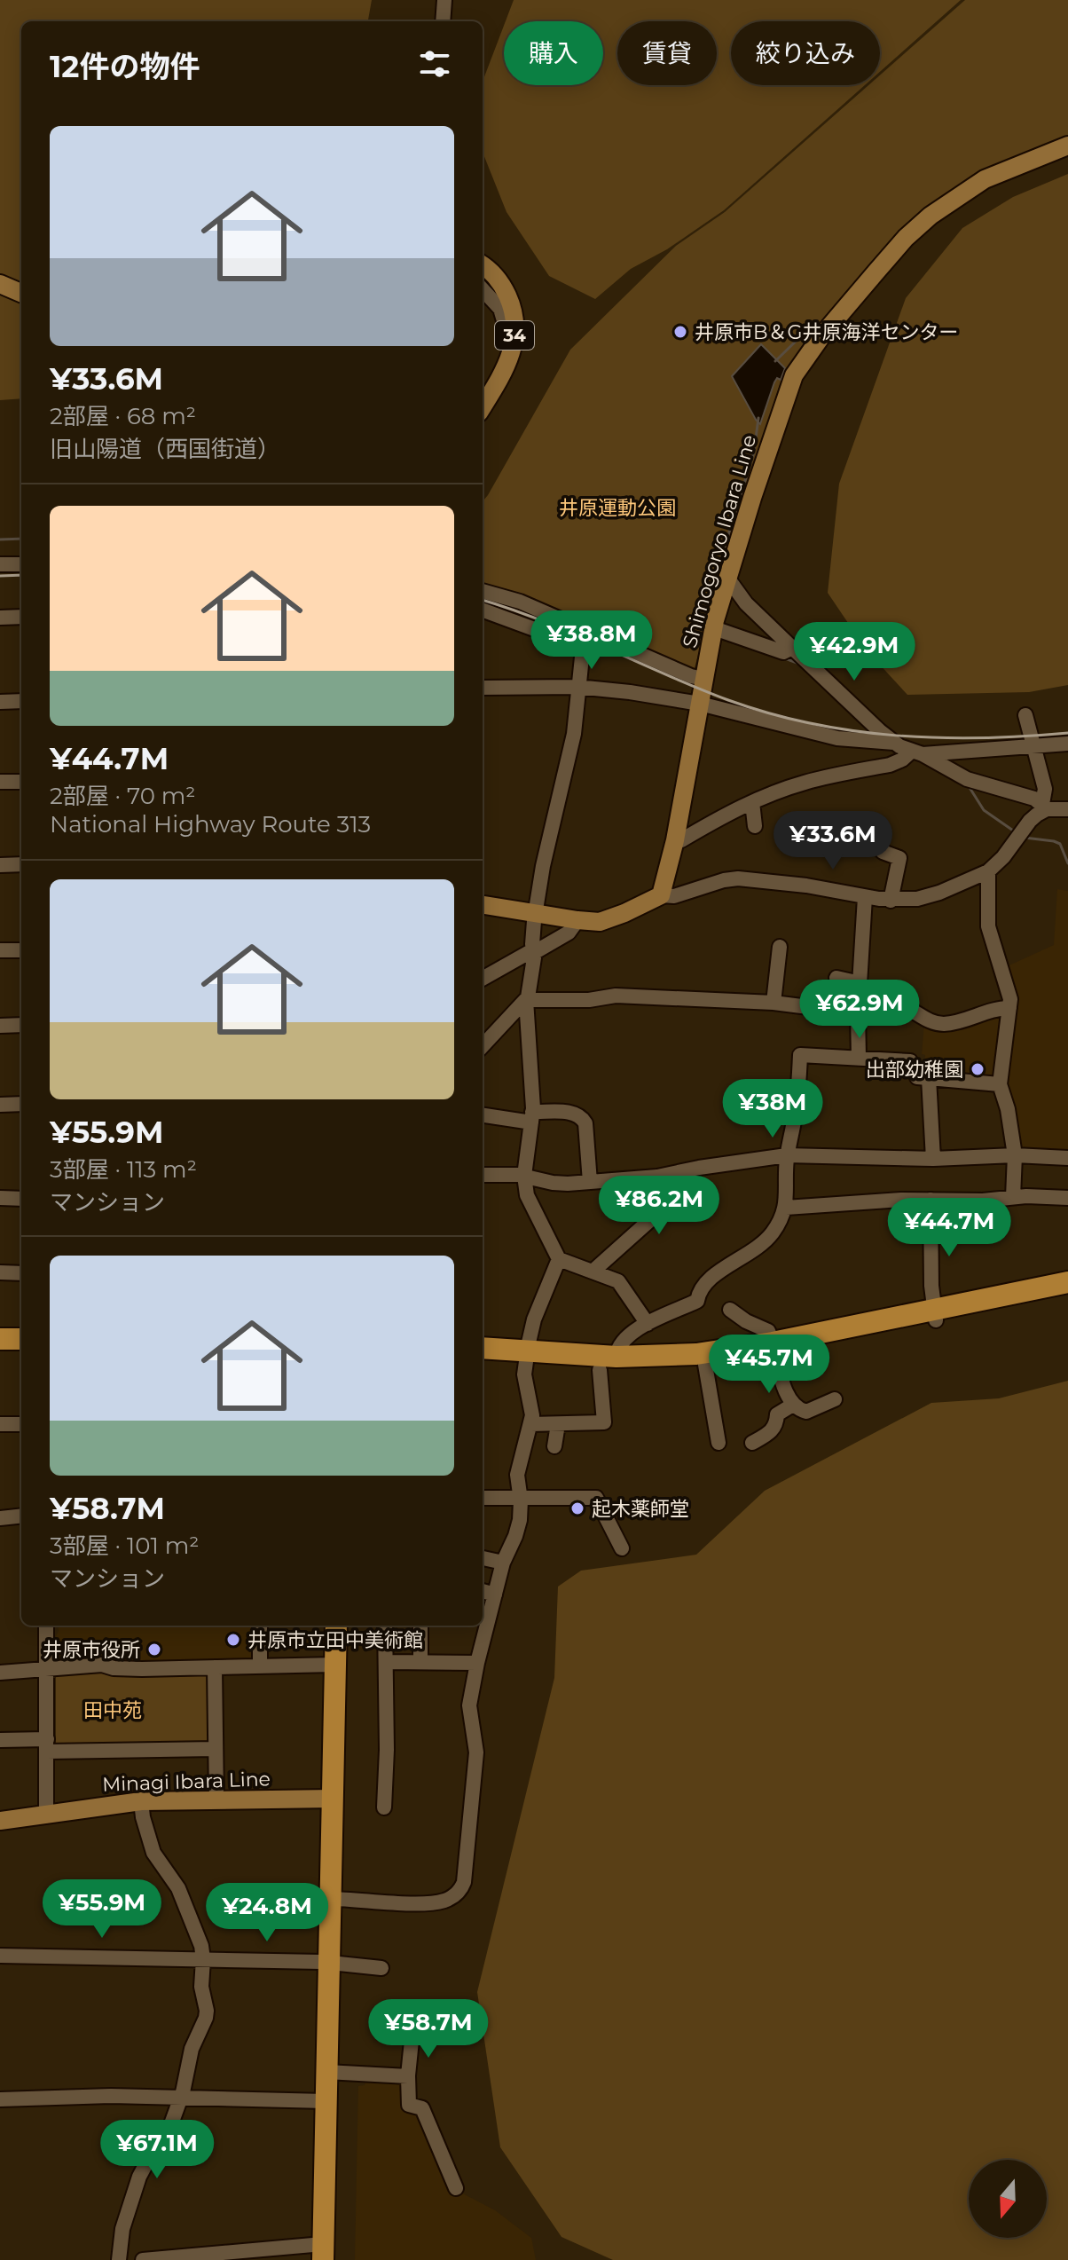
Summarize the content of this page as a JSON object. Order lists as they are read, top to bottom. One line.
{"streets":{"main road":["34","Shimogoryo Ibara Line","Minagi Ibara Line"]},"parks":["井原運動公園","田中苑"],"places":["井原市B＆G井原海洋センター","出部幼稚園","起木薬師堂","井原市立田中美術館","井原市役所"],"north":"bottom","page":{"chip":["購入","賃貸","絞り込み"],"heading":"12件の物件","list":[{"name":"¥33.6M","note":"2部屋 · 68 m² · 旧山陽道（西国街道）"},{"name":"¥44.7M","note":"2部屋 · 70 m² · National Highway Route 313"},{"name":"¥55.9M","note":"3部屋 · 113 m² · マンション"},{"name":"¥58.7M","note":"3部屋 · 101 m² · マンション"}],"price":["¥38.8M","¥42.9M","¥33.6M","¥62.9M","¥38M","¥86.2M","¥44.7M","¥45.7M","¥55.9M","¥24.8M","¥58.7M","¥67.1M"]}}
